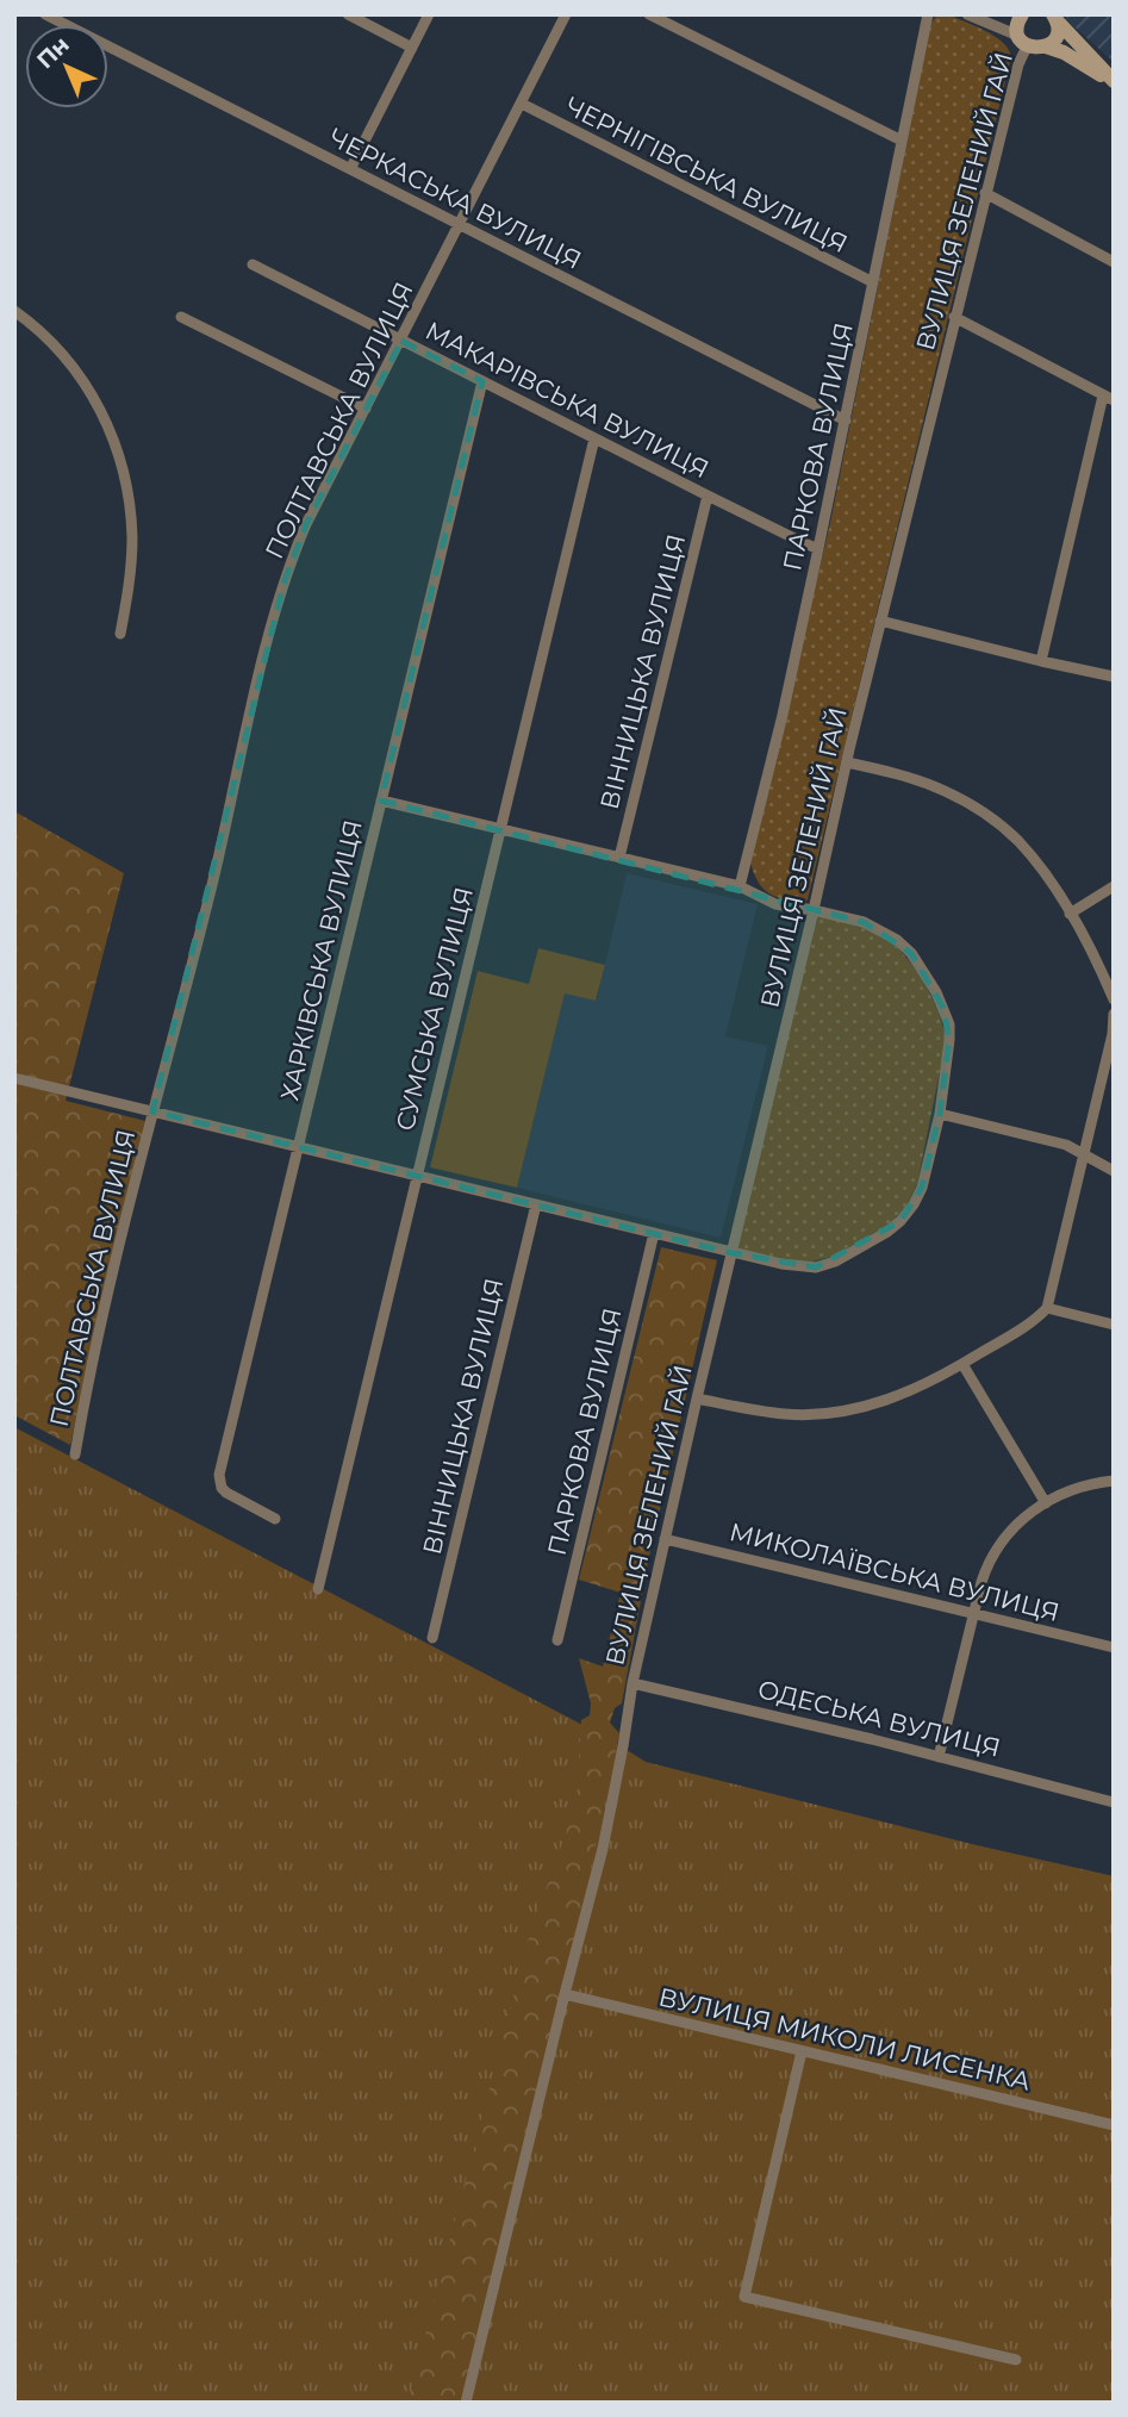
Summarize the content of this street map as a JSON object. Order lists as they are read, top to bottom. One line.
{"streets":{"street":["ЧЕРНІГІВСЬКА ВУЛИЦЯ","ЧЕРКАСЬКА ВУЛИЦЯ","ВУЛИЦЯ ЗЕЛЕНИЙ ГАЙ","МАКАРІВСЬКА ВУЛИЦЯ","ПОЛТАВСЬКА ВУЛИЦЯ","ПАРКОВА ВУЛИЦЯ","ВІННИЦЬКА ВУЛИЦЯ","ХАРКІВСЬКА ВУЛИЦЯ","СУМСЬКА ВУЛИЦЯ","МИКОЛАЇВСЬКА ВУЛИЦЯ","ОДЕСЬКА ВУЛИЦЯ","ВУЛИЦЯ МИКОЛИ ЛИСЕНКА"]},"crossings":[["ЧЕРНІГІВСЬКА ВУЛИЦЯ","ПОЛТАВСЬКА ВУЛИЦЯ"],["ЧЕРНІГІВСЬКА ВУЛИЦЯ","ПАРКОВА ВУЛИЦЯ"],["ЧЕРКАСЬКА ВУЛИЦЯ","ПОЛТАВСЬКА ВУЛИЦЯ"],["ЧЕРКАСЬКА ВУЛИЦЯ","ПАРКОВА ВУЛИЦЯ"],["ВУЛИЦЯ ЗЕЛЕНИЙ ГАЙ","ПОЛТАВСЬКА ВУЛИЦЯ"],["ВУЛИЦЯ ЗЕЛЕНИЙ ГАЙ","МИКОЛАЇВСЬКА ВУЛИЦЯ"],["ВУЛИЦЯ ЗЕЛЕНИЙ ГАЙ","ОДЕСЬКА ВУЛИЦЯ"],["ВУЛИЦЯ ЗЕЛЕНИЙ ГАЙ","ВУЛИЦЯ МИКОЛИ ЛИСЕНКА"],["МАКАРІВСЬКА ВУЛИЦЯ","ПОЛТАВСЬКА ВУЛИЦЯ"],["МАКАРІВСЬКА ВУЛИЦЯ","ПАРКОВА ВУЛИЦЯ"],["МАКАРІВСЬКА ВУЛИЦЯ","ВІННИЦЬКА ВУЛИЦЯ"],["МАКАРІВСЬКА ВУЛИЦЯ","ХАРКІВСЬКА ВУЛИЦЯ"],["МАКАРІВСЬКА ВУЛИЦЯ","СУМСЬКА ВУЛИЦЯ"],["ПОЛТАВСЬКА ВУЛИЦЯ","ПАРКОВА ВУЛИЦЯ"],["ПОЛТАВСЬКА ВУЛИЦЯ","ВІННИЦЬКА ВУЛИЦЯ"],["ПОЛТАВСЬКА ВУЛИЦЯ","ХАРКІВСЬКА ВУЛИЦЯ"],["ПОЛТАВСЬКА ВУЛИЦЯ","СУМСЬКА ВУЛИЦЯ"]],"north":"top left"}
